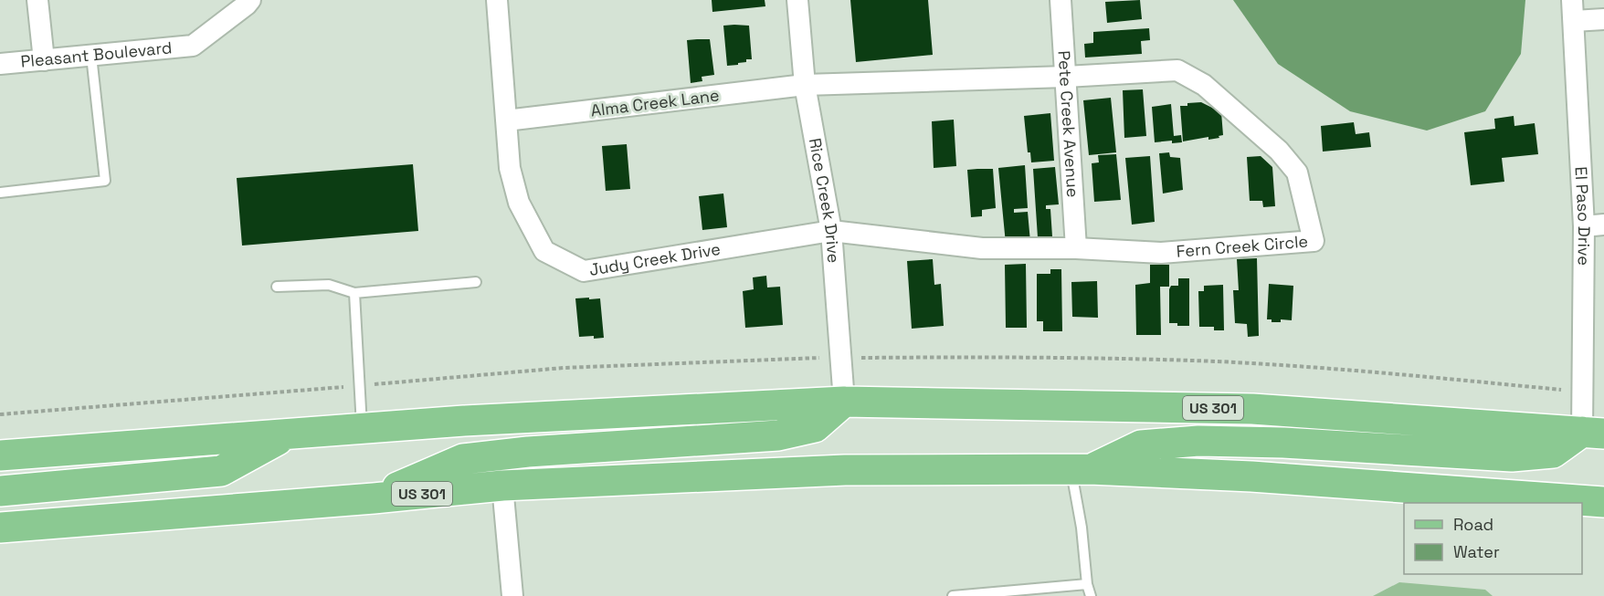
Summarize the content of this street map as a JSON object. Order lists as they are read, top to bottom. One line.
{"streets":{"main road":["US 301"],"street":["Pleasant Boulevard","Alma Creek Lane","Pete Creek Avenue","Rice Creek Drive","El Paso Drive","Fern Creek Circle","Judy Creek Drive"]},"crossings":[["Alma Creek Lane","Rice Creek Drive"],["Alma Creek Lane","Fern Creek Circle"],["Alma Creek Lane","Judy Creek Drive"],["Pete Creek Avenue","Fern Creek Circle"],["Rice Creek Drive","Fern Creek Circle"],["Rice Creek Drive","Judy Creek Drive"],["Rice Creek Drive","US 301"],["El Paso Drive","US 301"],["Fern Creek Circle","Judy Creek Drive"]],"legend":["Road","Water"]}
